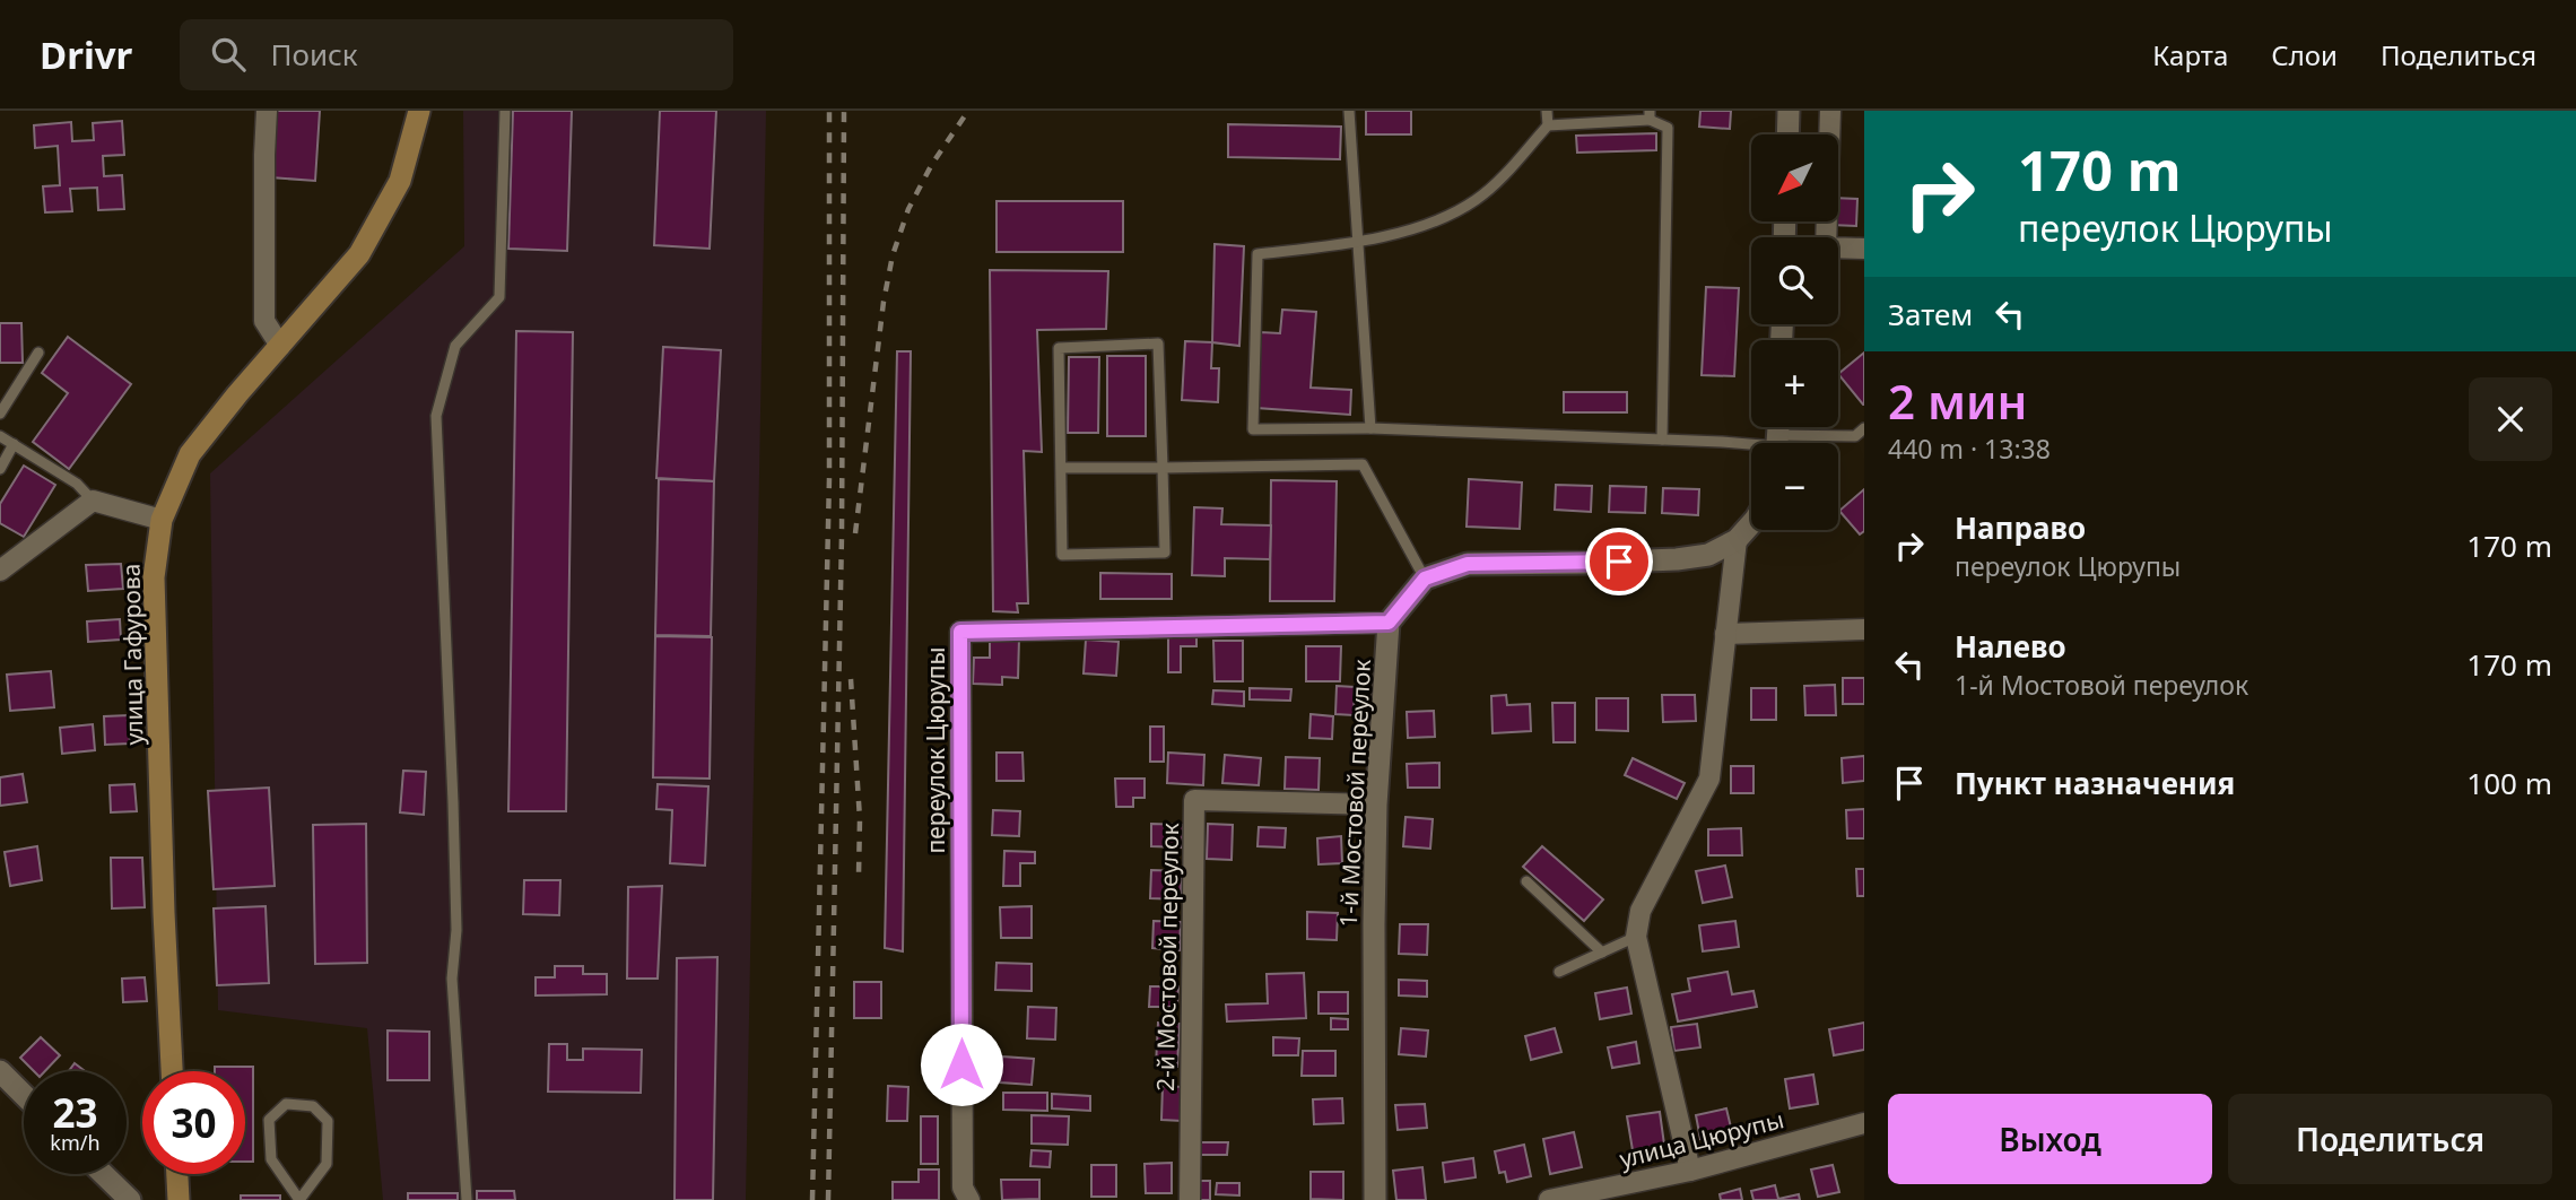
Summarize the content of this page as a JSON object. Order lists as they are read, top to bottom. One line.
{"streets":{"main road":["улица Гафурова"],"street":["переулок Цюрупы","1-й Мостовой переулок","2-й Мостовой переулок","улица Цюрупы"]},"crossings":[["переулок Цюрупы","1-й Мостовой переулок"],["1-й Мостовой переулок","2-й Мостовой переулок"]],"north":"bottom left","page":{"header":"Drivr","search":"Поиск","nav":["Карта","Слои","Поделиться"],"turn":["170 m","переулок Цюрупы"],"map_buttons":["+","−"],"then":"Затем","heading":["2 мин","440 m · 13:38"],"list":[{"name":"Направо","note":"переулок Цюрупы","value":"170 m"},{"name":"Налево","note":"1-й Мостовой переулок","value":"170 m"},{"name":"Пункт назначения","value":"100 m"}],"speed":"23 km/h","limit":"30","buttons":["Выход","Поделиться"]}}
